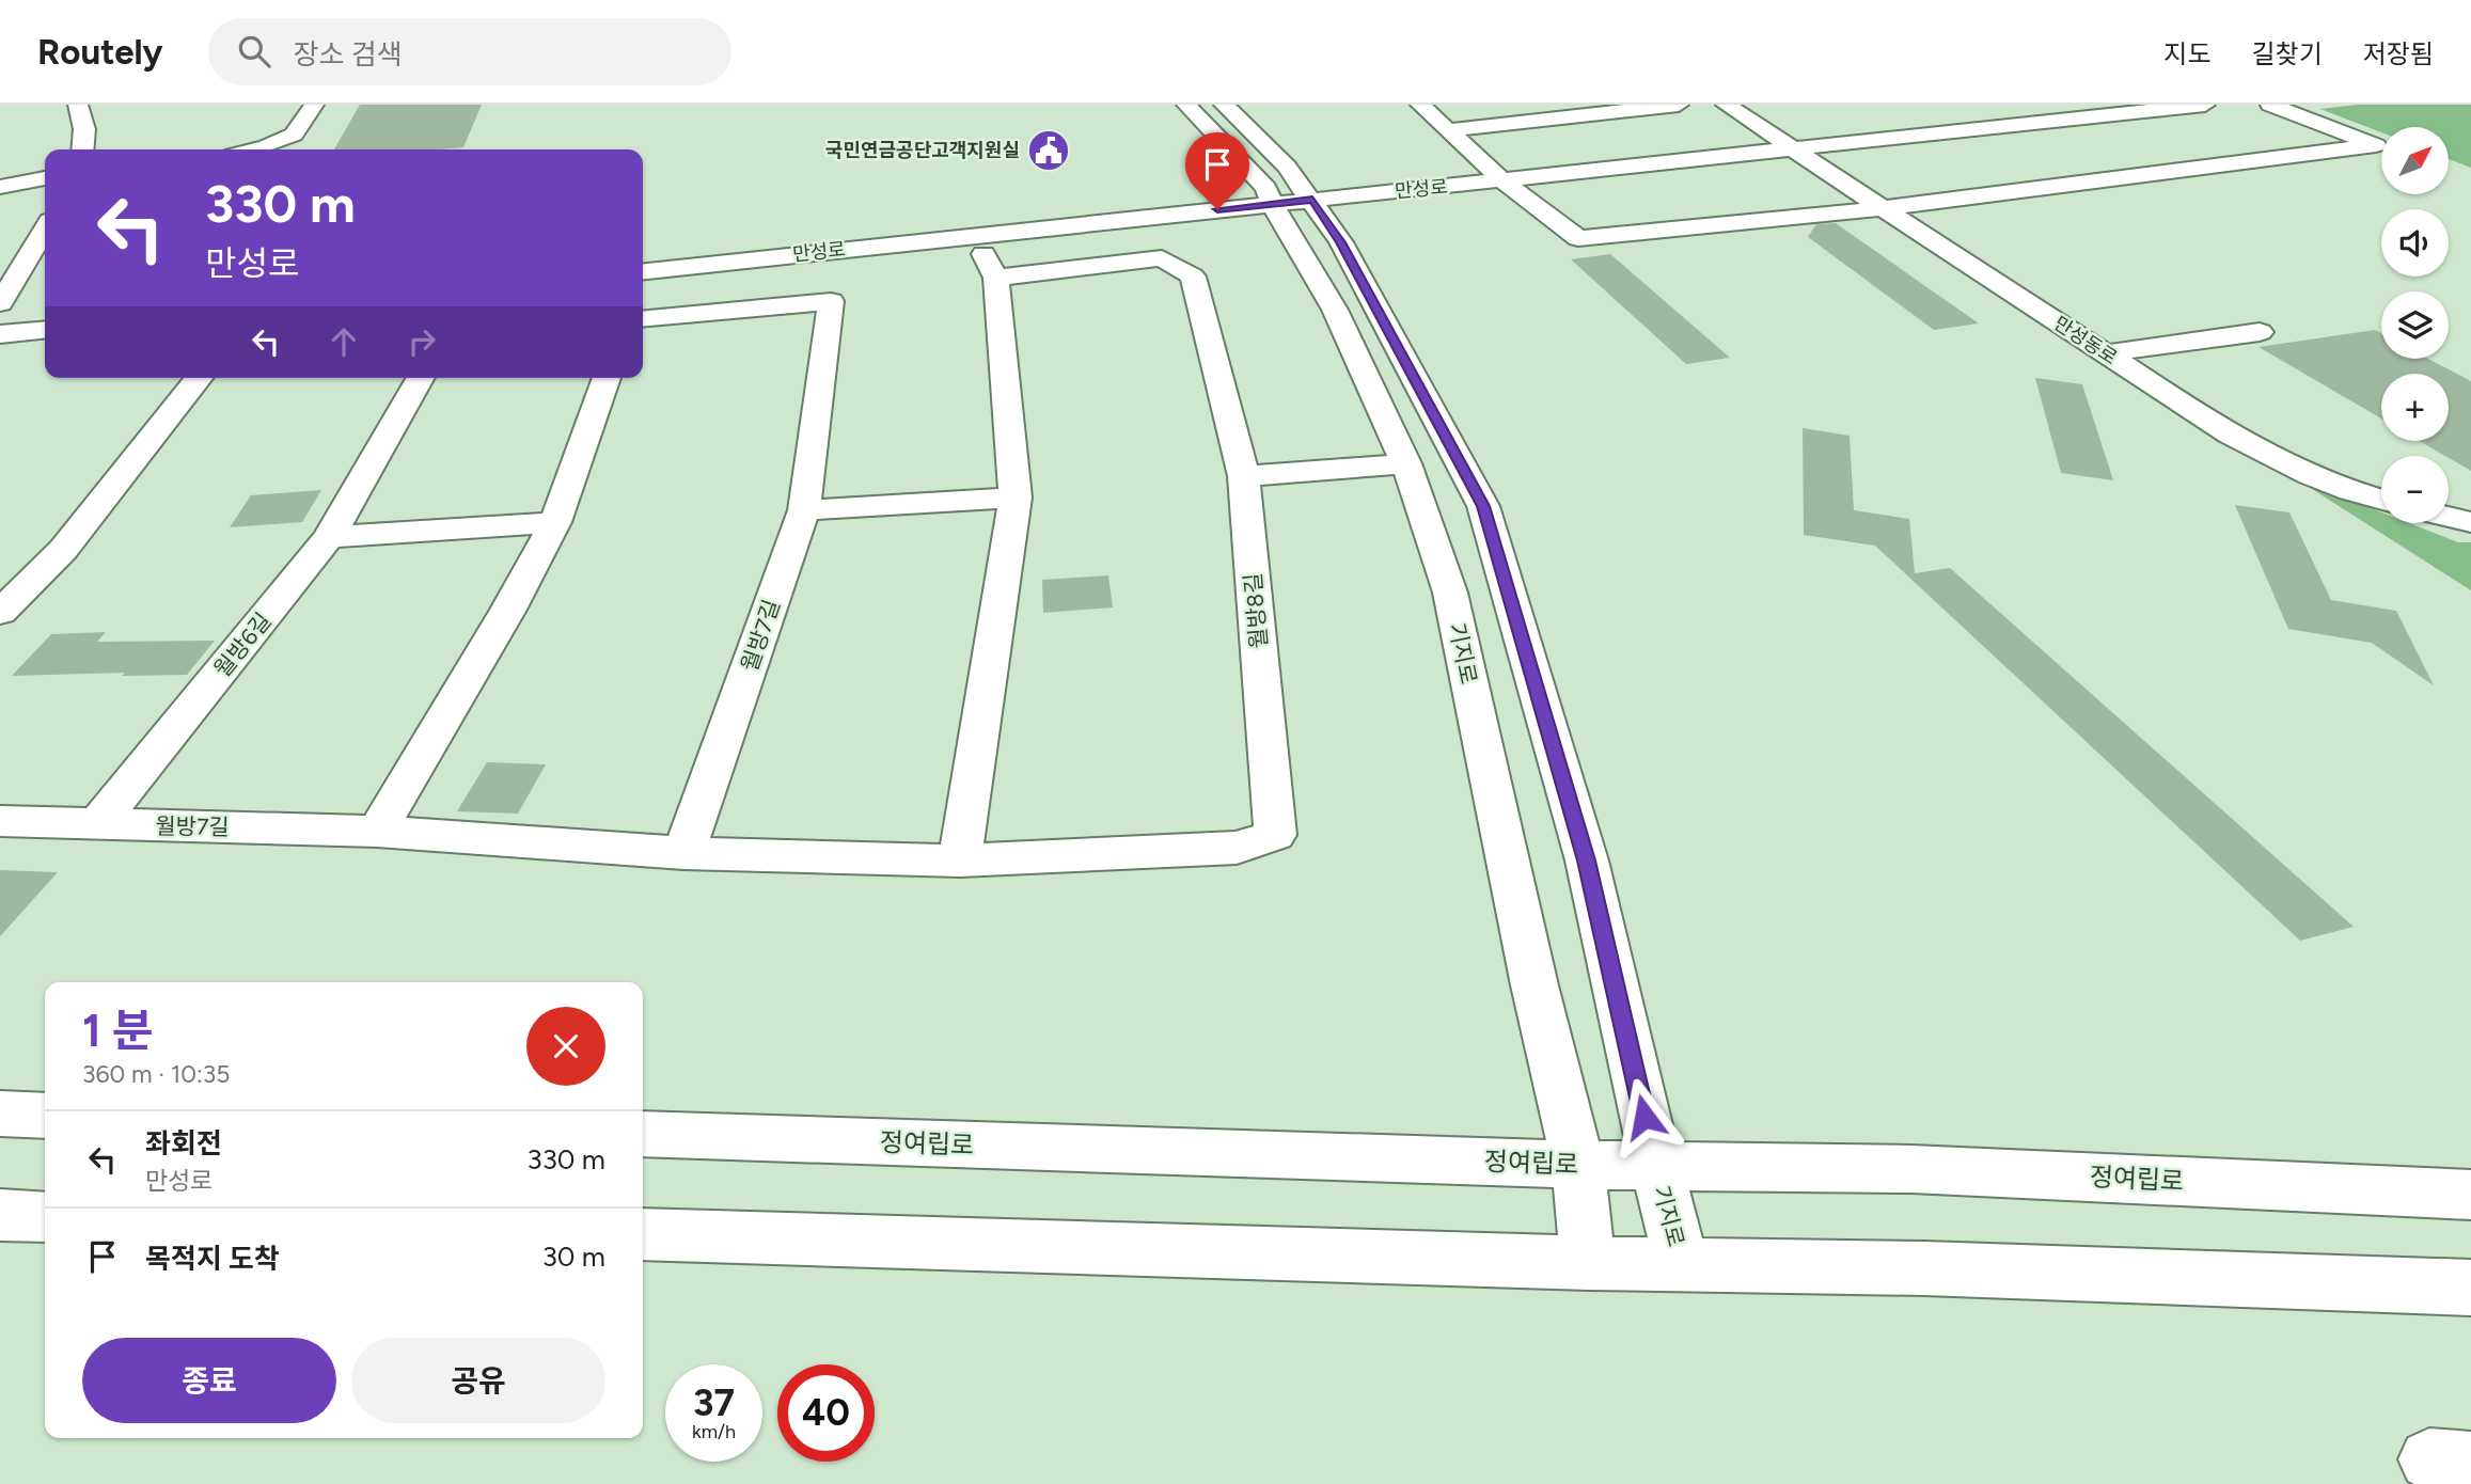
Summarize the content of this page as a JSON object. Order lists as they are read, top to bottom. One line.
{"streets":{"street":["만성로","만성동로","월방8길","월방7길","월방6길","기지로","정여립로"]},"crossings":[["만성로","만성동로"],["만성로","기지로"],["월방8길","월방7길"],["월방7길","월방6길"],["기지로","정여립로"]],"places":{"public building":["국민연금공단고객지원실"]},"north":"top right","page":{"header":"Routely","search":"장소 검색","nav":["지도","길찾기","저장됨"],"map_buttons":["+","−"],"turn":["330 m","만성로"],"heading":["1 분","360 m · 10:35"],"list":[{"name":"좌회전","note":"만성로","value":"330 m"},{"name":"목적지 도착","value":"30 m"}],"buttons":["종료","공유"],"speed":"37 km/h","limit":"40"}}
